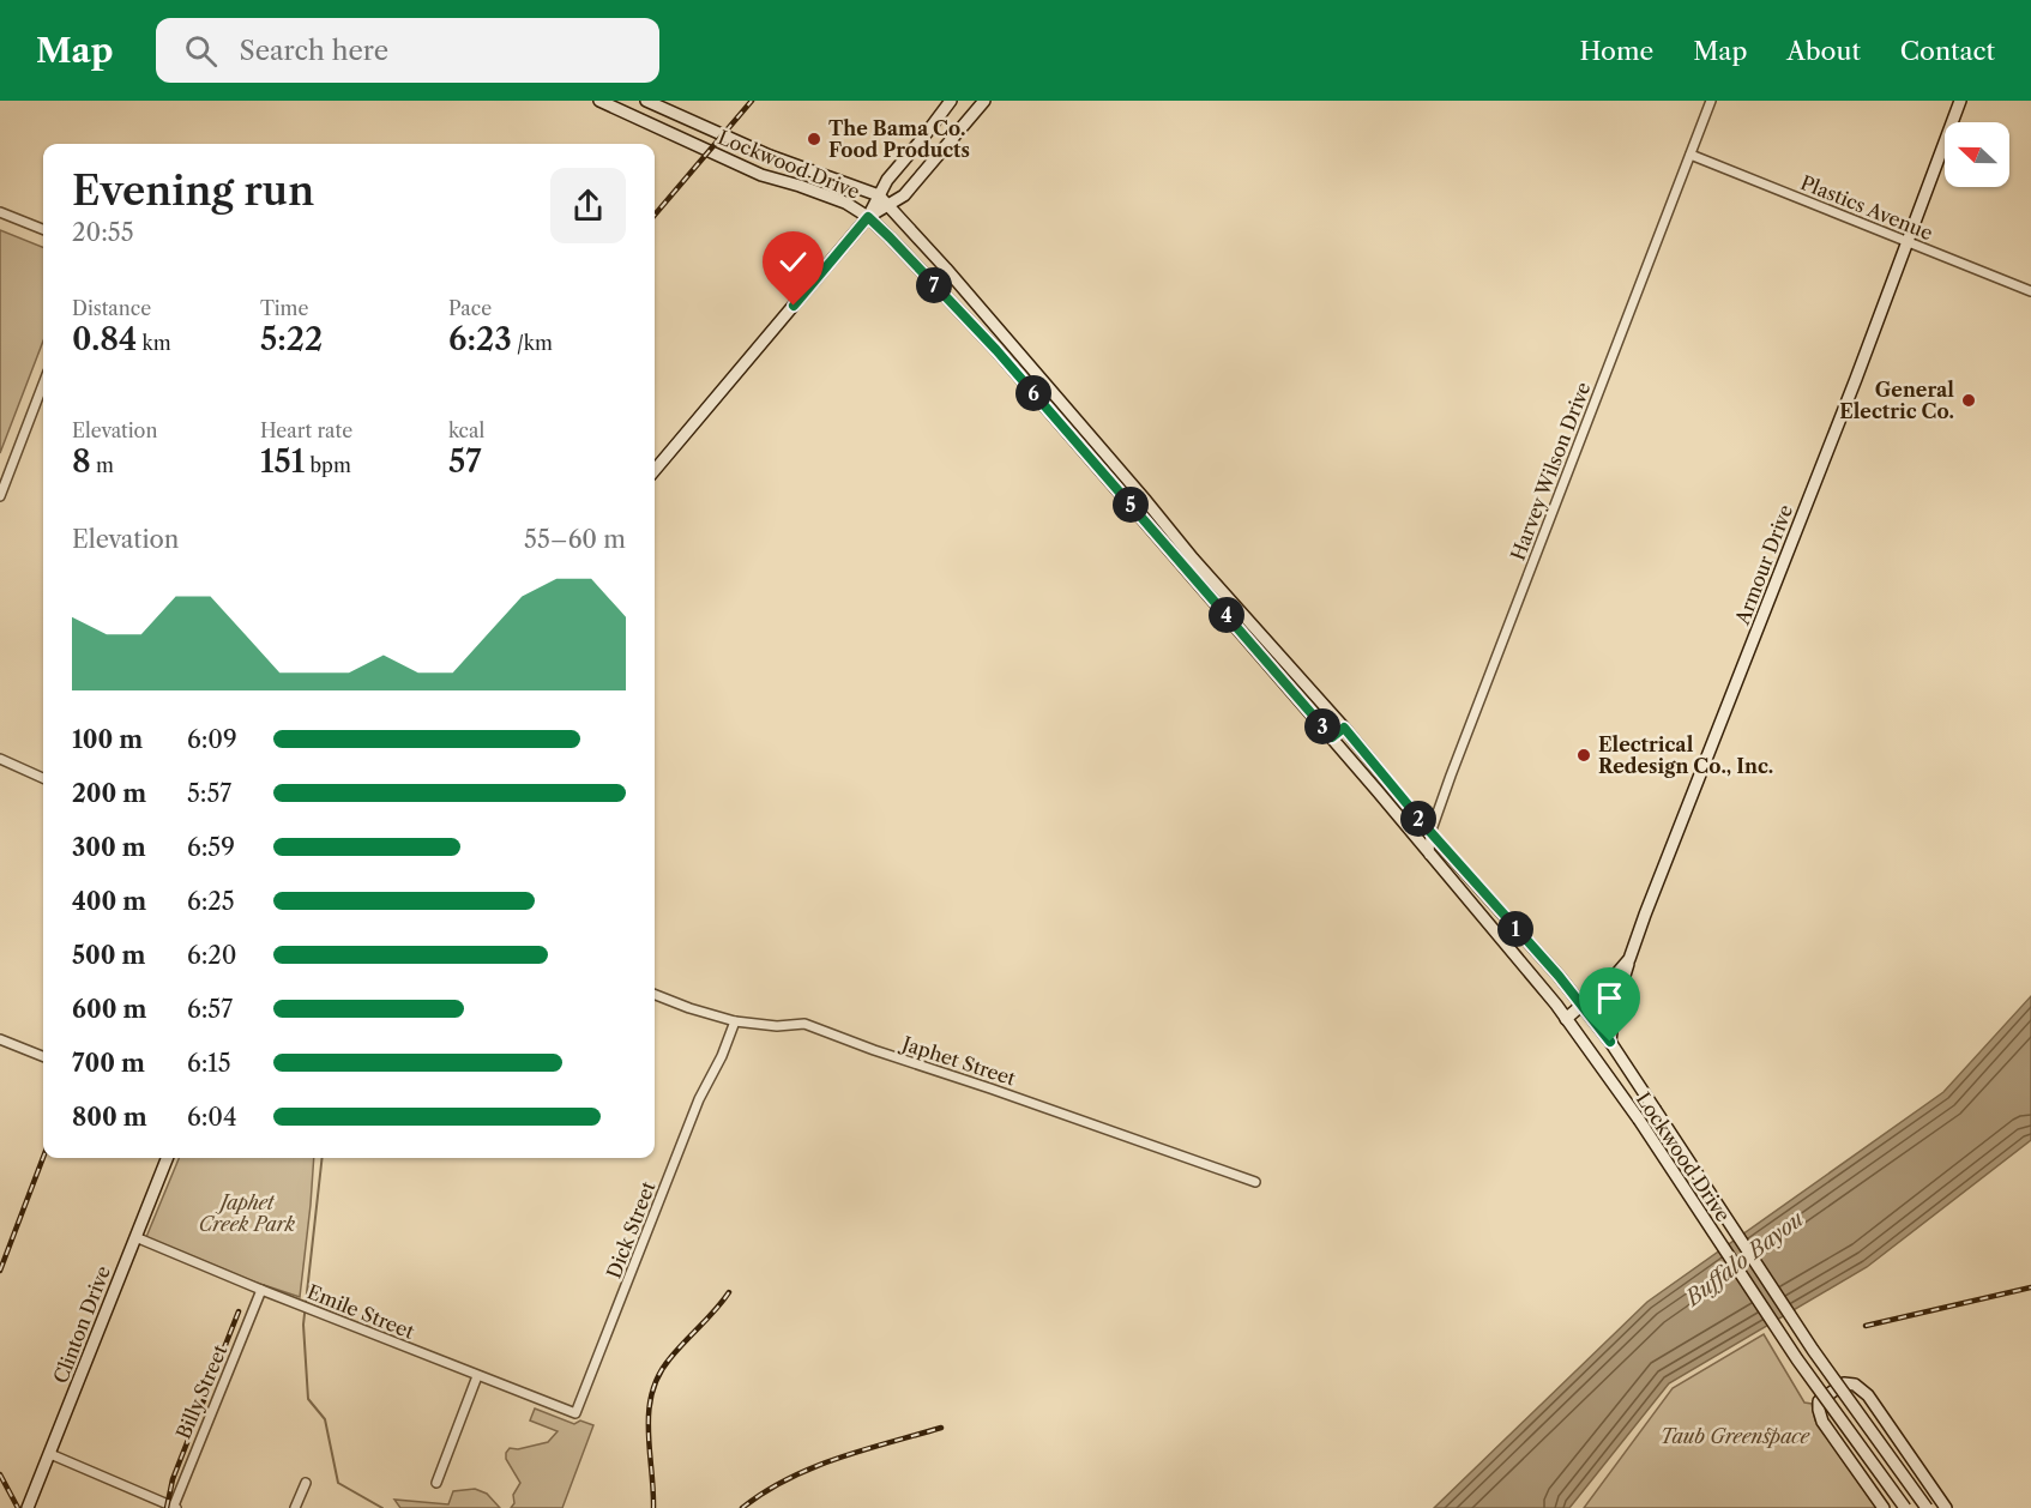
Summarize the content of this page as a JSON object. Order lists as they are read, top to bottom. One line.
{"streets":{"main road":["Lockwood Drive","Armour Drive","Clinton Drive"],"street":["Plastics Avenue","Harvey Wilson Drive","Japhet Street","Dick Street","Emile Street","Billy Street"]},"crossings":[["Lockwood Drive","Harvey Wilson Drive"],["Lockwood Drive","Armour Drive"],["Plastics Avenue","Harvey Wilson Drive"],["Plastics Avenue","Armour Drive"],["Japhet Street","Dick Street"],["Dick Street","Emile Street"],["Emile Street","Clinton Drive"],["Emile Street","Billy Street"]],"water":["Buffalo Bayou"],"parks":["Japhet Creek Park","Taub Greenspace"],"places":["The Bama Co. Food Products","General Electric Co.","Electrical Redesign Co., Inc."],"north":"left","page":{"header":"Map","search":"Search here","nav":["Home","Map","About","Contact"],"heading":["Evening run","20:55"],"stats":[["Distance","0.84 km"],["Time","5:22"],["Pace","6:23 /km"],["Elevation","8 m"],["Heart rate","151 bpm"],["kcal","57"]],"pins":["7","6","5","4","3","2","1"],"chart":["Elevation","55–60 m"],"list":[{"name":"100 m","note":"6:09"},{"name":"200 m","note":"5:57"},{"name":"300 m","note":"6:59"},{"name":"400 m","note":"6:25"},{"name":"500 m","note":"6:20"},{"name":"600 m","note":"6:57"},{"name":"700 m","note":"6:15"},{"name":"800 m","note":"6:04"}]}}
